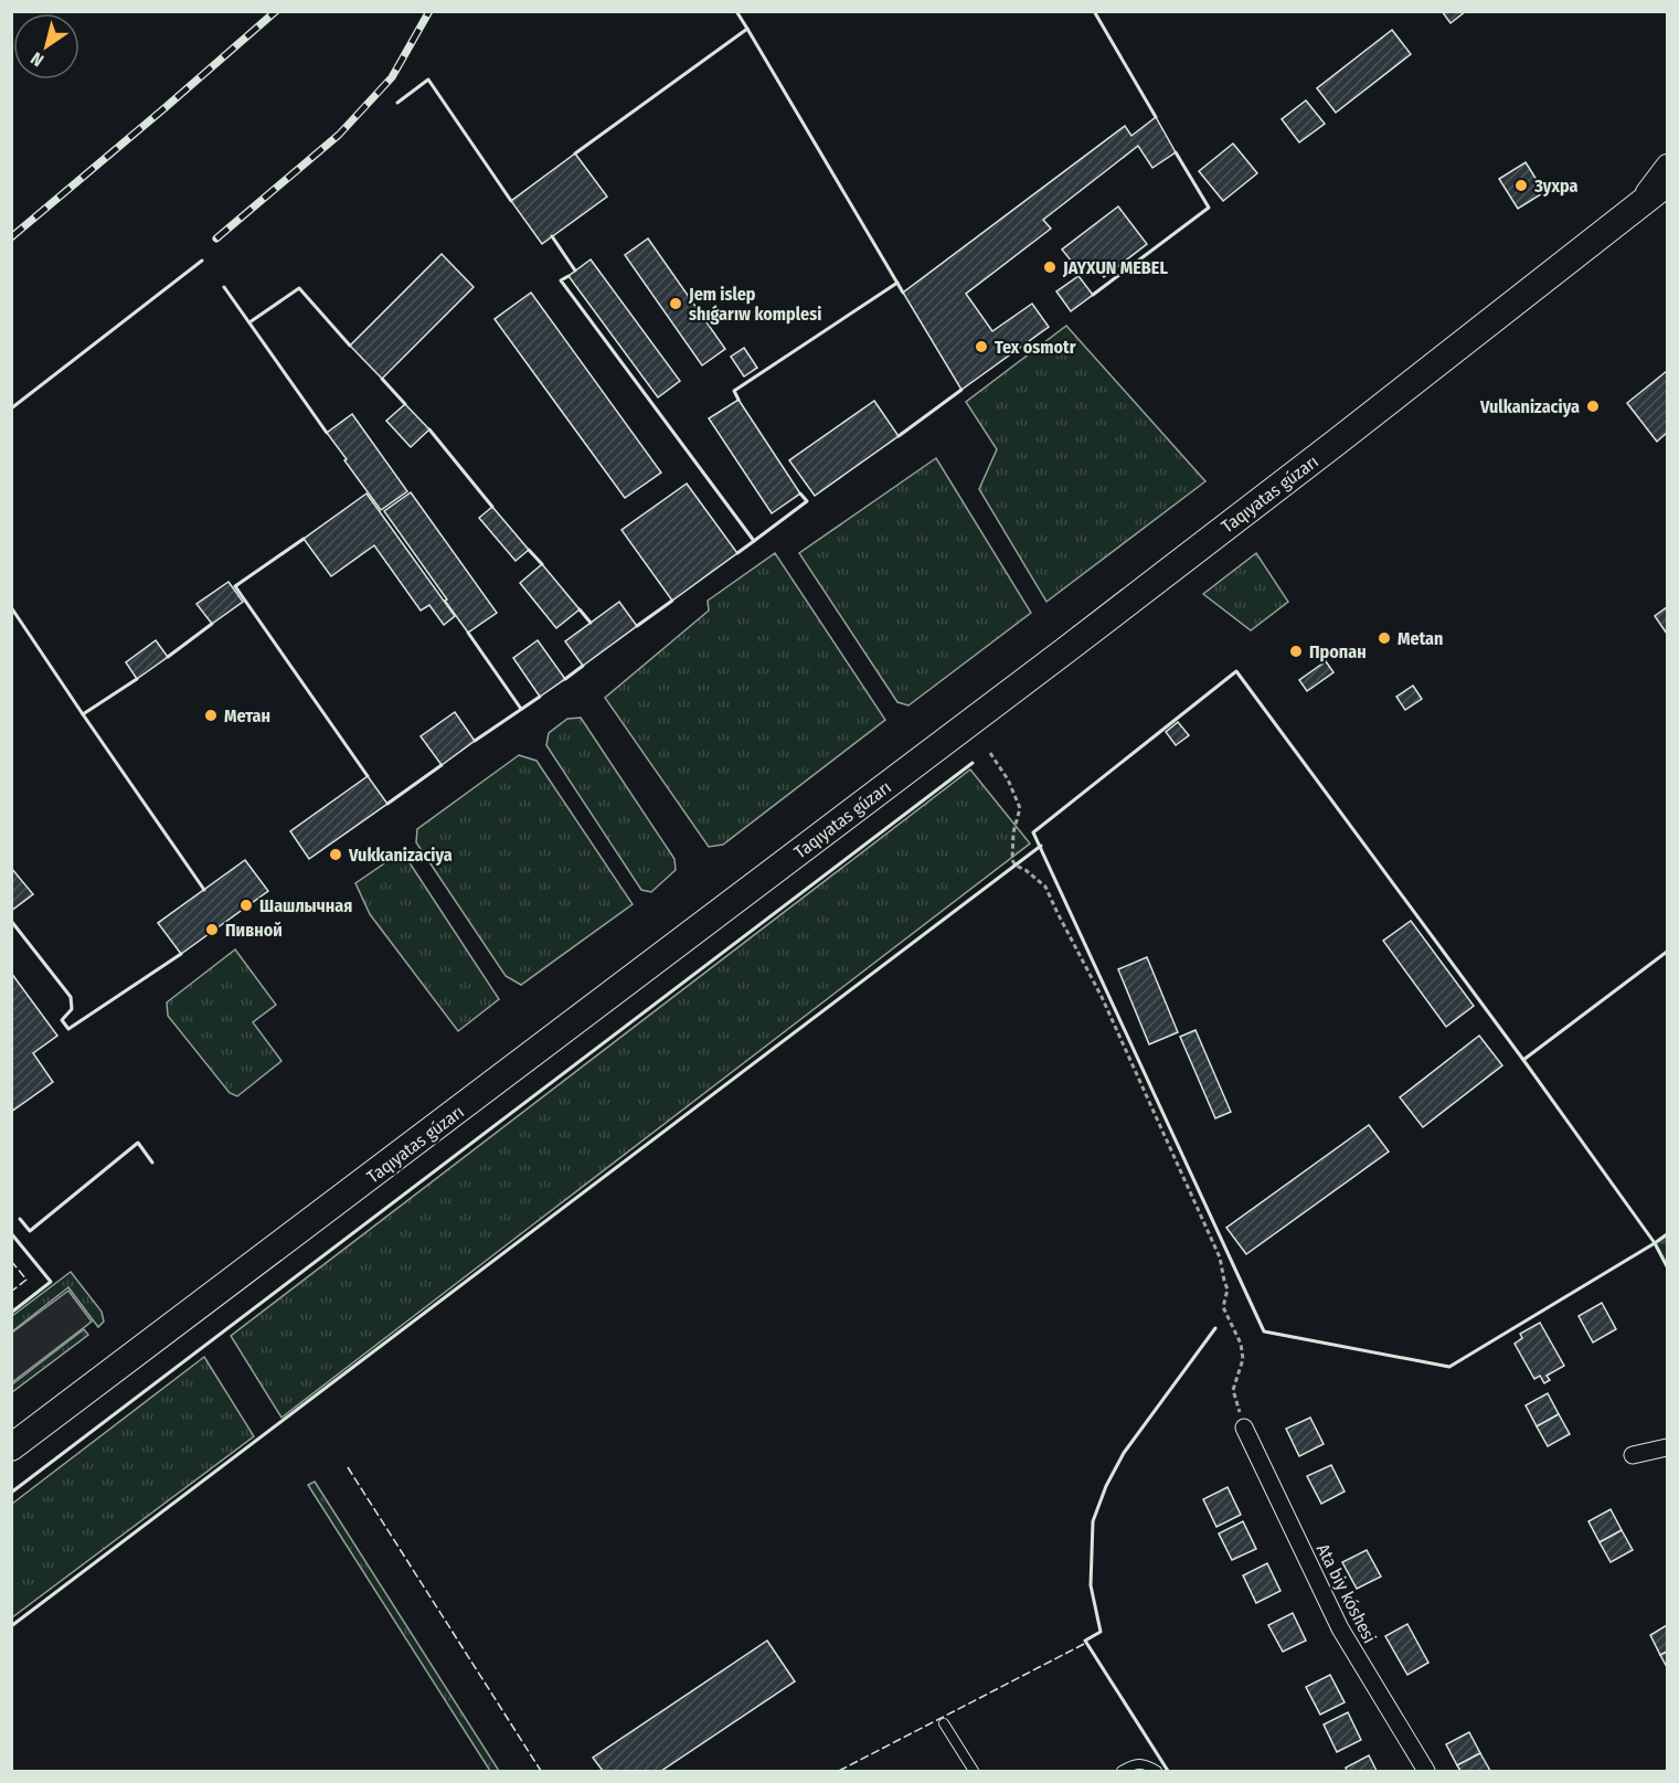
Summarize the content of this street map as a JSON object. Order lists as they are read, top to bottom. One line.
{"streets":{"highway":["Taqıyatas gúzarı"],"street":["Ata biy kóshesi"]},"places":["Зухра","JAYXUN MEBEL","Jem islep shıǵarıw komplesi","Tex osmotr","Vulkanizaciya","Metan","Пропан","Метан","Vukkanizaciya","Шашлычная","Пивной"],"north":"bottom left"}
